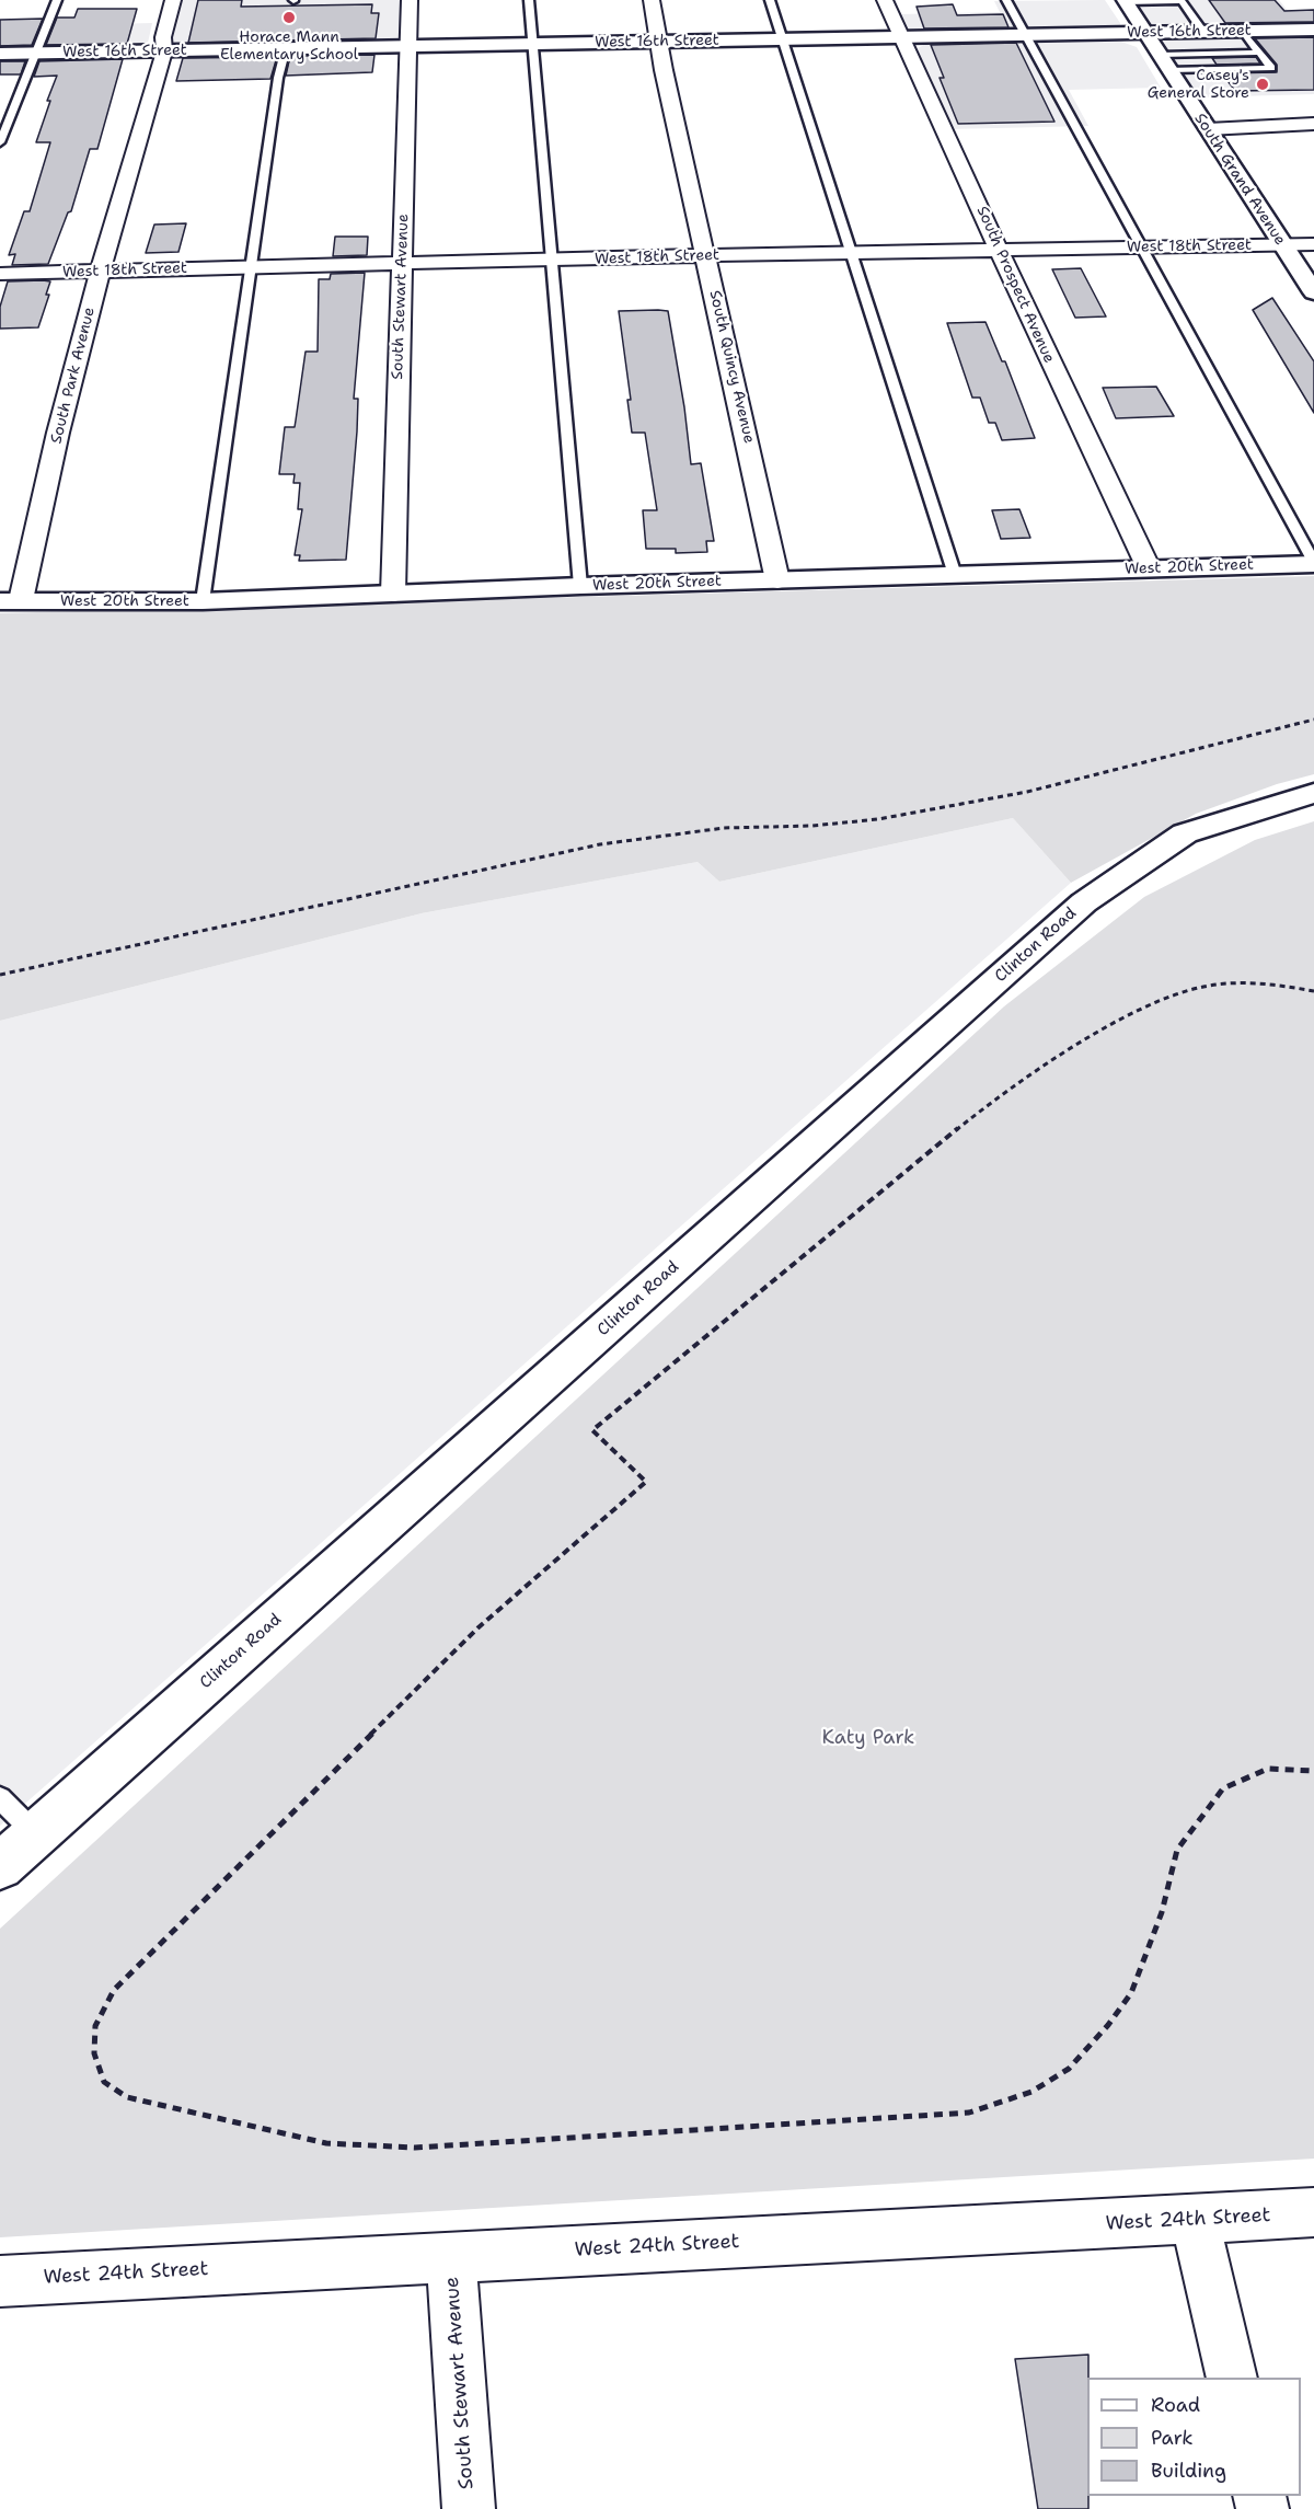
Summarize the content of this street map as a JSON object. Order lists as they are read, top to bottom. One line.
{"streets":{"street":["West 16th Street","South Grand Avenue","West 18th Street","South Prospect Avenue","South Stewart Avenue","South Quincy Avenue","South Park Avenue","West 20th Street","Clinton Road","West 24th Street"]},"crossings":[["West 16th Street","South Grand Avenue"],["West 16th Street","South Prospect Avenue"],["West 16th Street","South Stewart Avenue"],["West 16th Street","South Quincy Avenue"],["West 16th Street","South Park Avenue"],["South Grand Avenue","West 18th Street"],["West 18th Street","South Prospect Avenue"],["West 18th Street","South Stewart Avenue"],["West 18th Street","South Quincy Avenue"],["West 18th Street","South Park Avenue"],["South Prospect Avenue","West 20th Street"],["South Stewart Avenue","West 20th Street"],["South Stewart Avenue","West 24th Street"],["South Quincy Avenue","West 20th Street"],["South Park Avenue","West 20th Street"]],"parks":["Katy Park"],"places":["Horace Mann Elementary School","Casey's General Store"],"legend":["Road","Park","Building"]}
